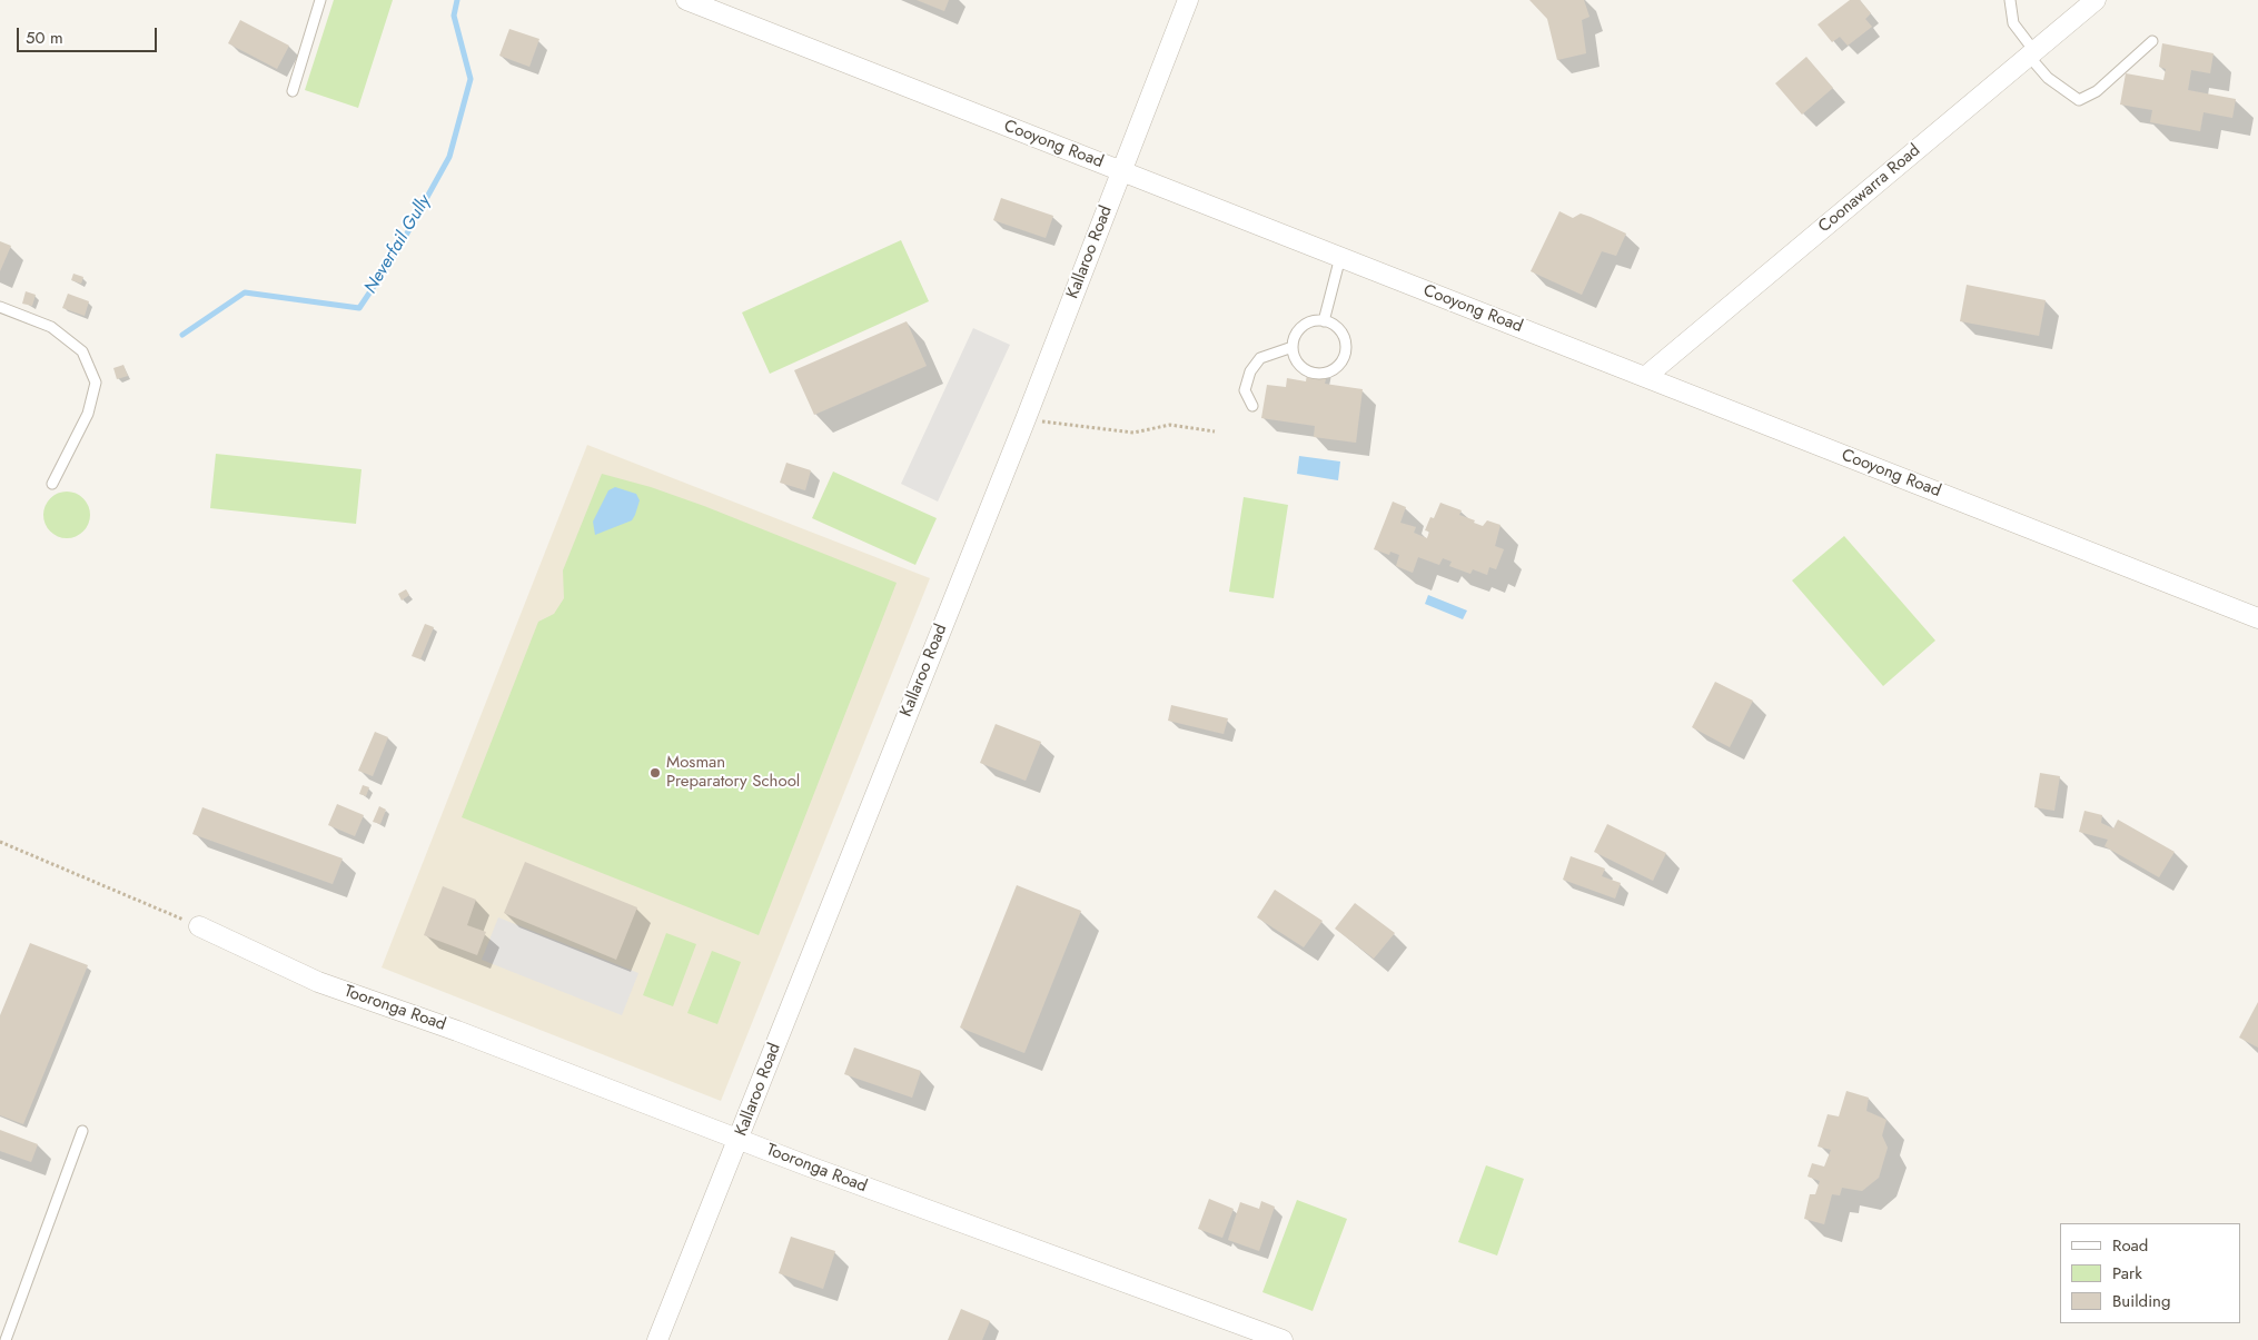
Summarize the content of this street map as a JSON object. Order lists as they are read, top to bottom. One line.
{"streets":{"street":["Cooyong Road","Coonawarra Road","Kallaroo Road","Tooronga Road"]},"crossings":[["Cooyong Road","Coonawarra Road"],["Cooyong Road","Kallaroo Road"],["Kallaroo Road","Tooronga Road"]],"water":["Neverfail Gully"],"places":["Mosman Preparatory School"],"legend":["Road","Park","Building"],"scale_bar":"50 m"}
